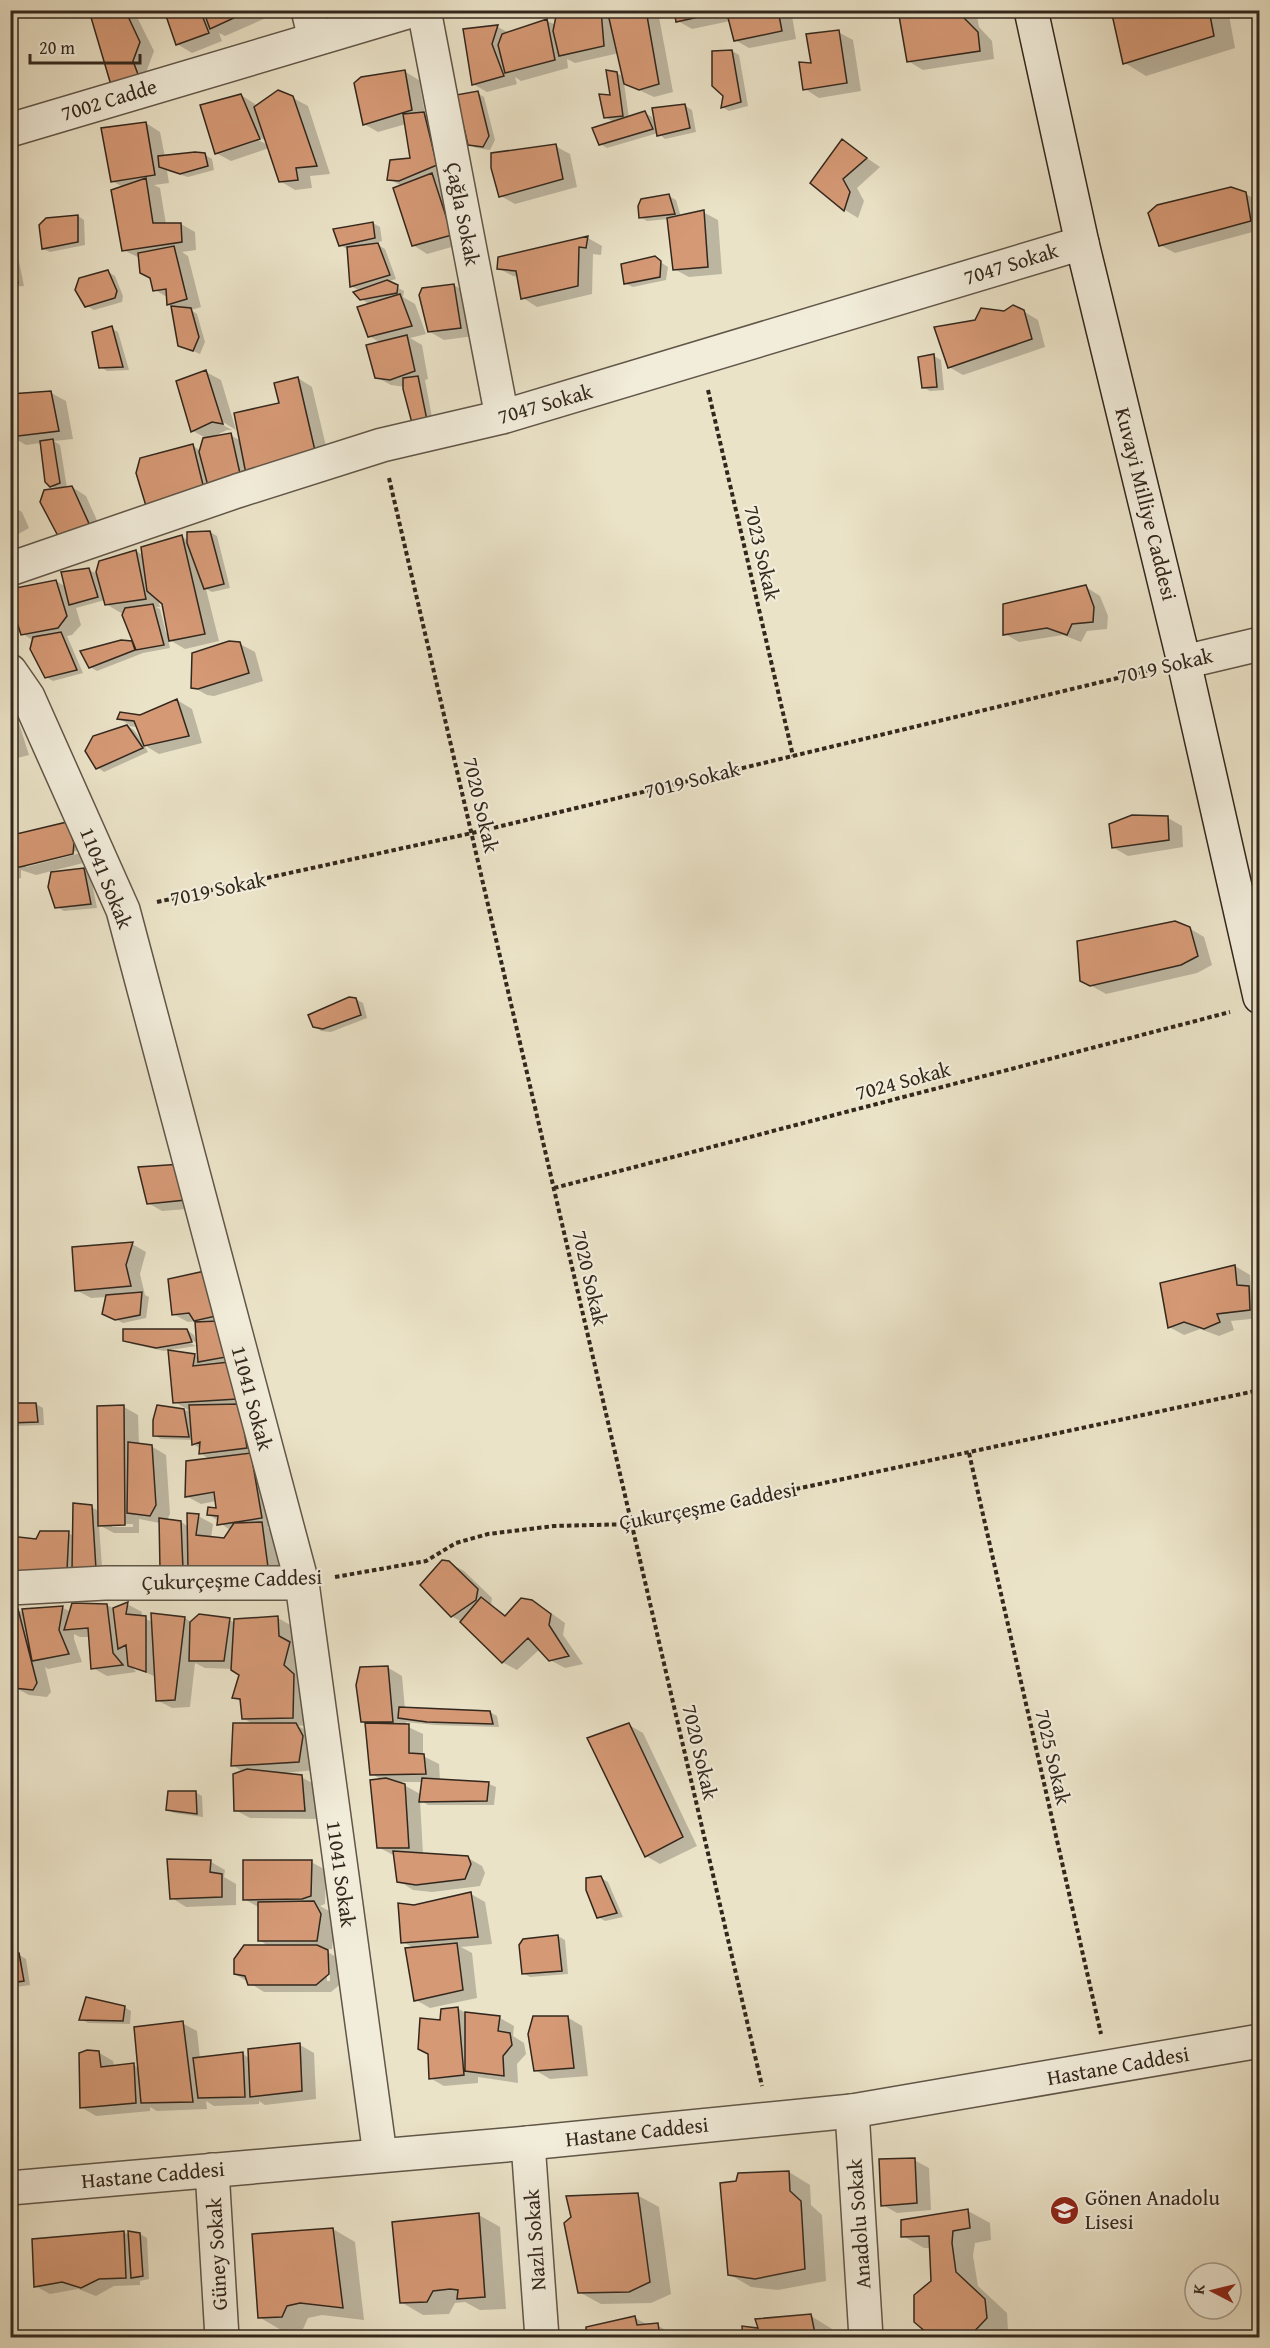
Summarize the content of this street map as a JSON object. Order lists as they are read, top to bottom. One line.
{"streets":{"street":["7002 Cadde","Çağla Sokak","7047 Sokak","Kuvayi Milliye Caddesi","7019 Sokak","11041 Sokak","Çukurçeşme Caddesi","Hastane Caddesi","Anadolu Sokak","Nazlı Sokak","Güney Sokak"],"path":["7023 Sokak","7020 Sokak","7024 Sokak","7025 Sokak"]},"crossings":[["Çağla Sokak","7047 Sokak"],["7047 Sokak","Kuvayi Milliye Caddesi"],["7047 Sokak","7023 Sokak"],["7047 Sokak","7020 Sokak"],["Kuvayi Milliye Caddesi","7019 Sokak"],["Kuvayi Milliye Caddesi","7024 Sokak"],["7023 Sokak","7019 Sokak"],["7019 Sokak","7020 Sokak"],["7019 Sokak","11041 Sokak"],["7020 Sokak","7024 Sokak"],["7020 Sokak","Çukurçeşme Caddesi"],["7020 Sokak","Hastane Caddesi"],["11041 Sokak","Çukurçeşme Caddesi"],["11041 Sokak","Hastane Caddesi"],["Çukurçeşme Caddesi","7025 Sokak"],["7025 Sokak","Hastane Caddesi"],["Hastane Caddesi","Anadolu Sokak"],["Hastane Caddesi","Nazlı Sokak"],["Hastane Caddesi","Güney Sokak"]],"places":{"school or university":["Gönen Anadolu Lisesi"]},"scale_bar":"20 m","north":"left"}
